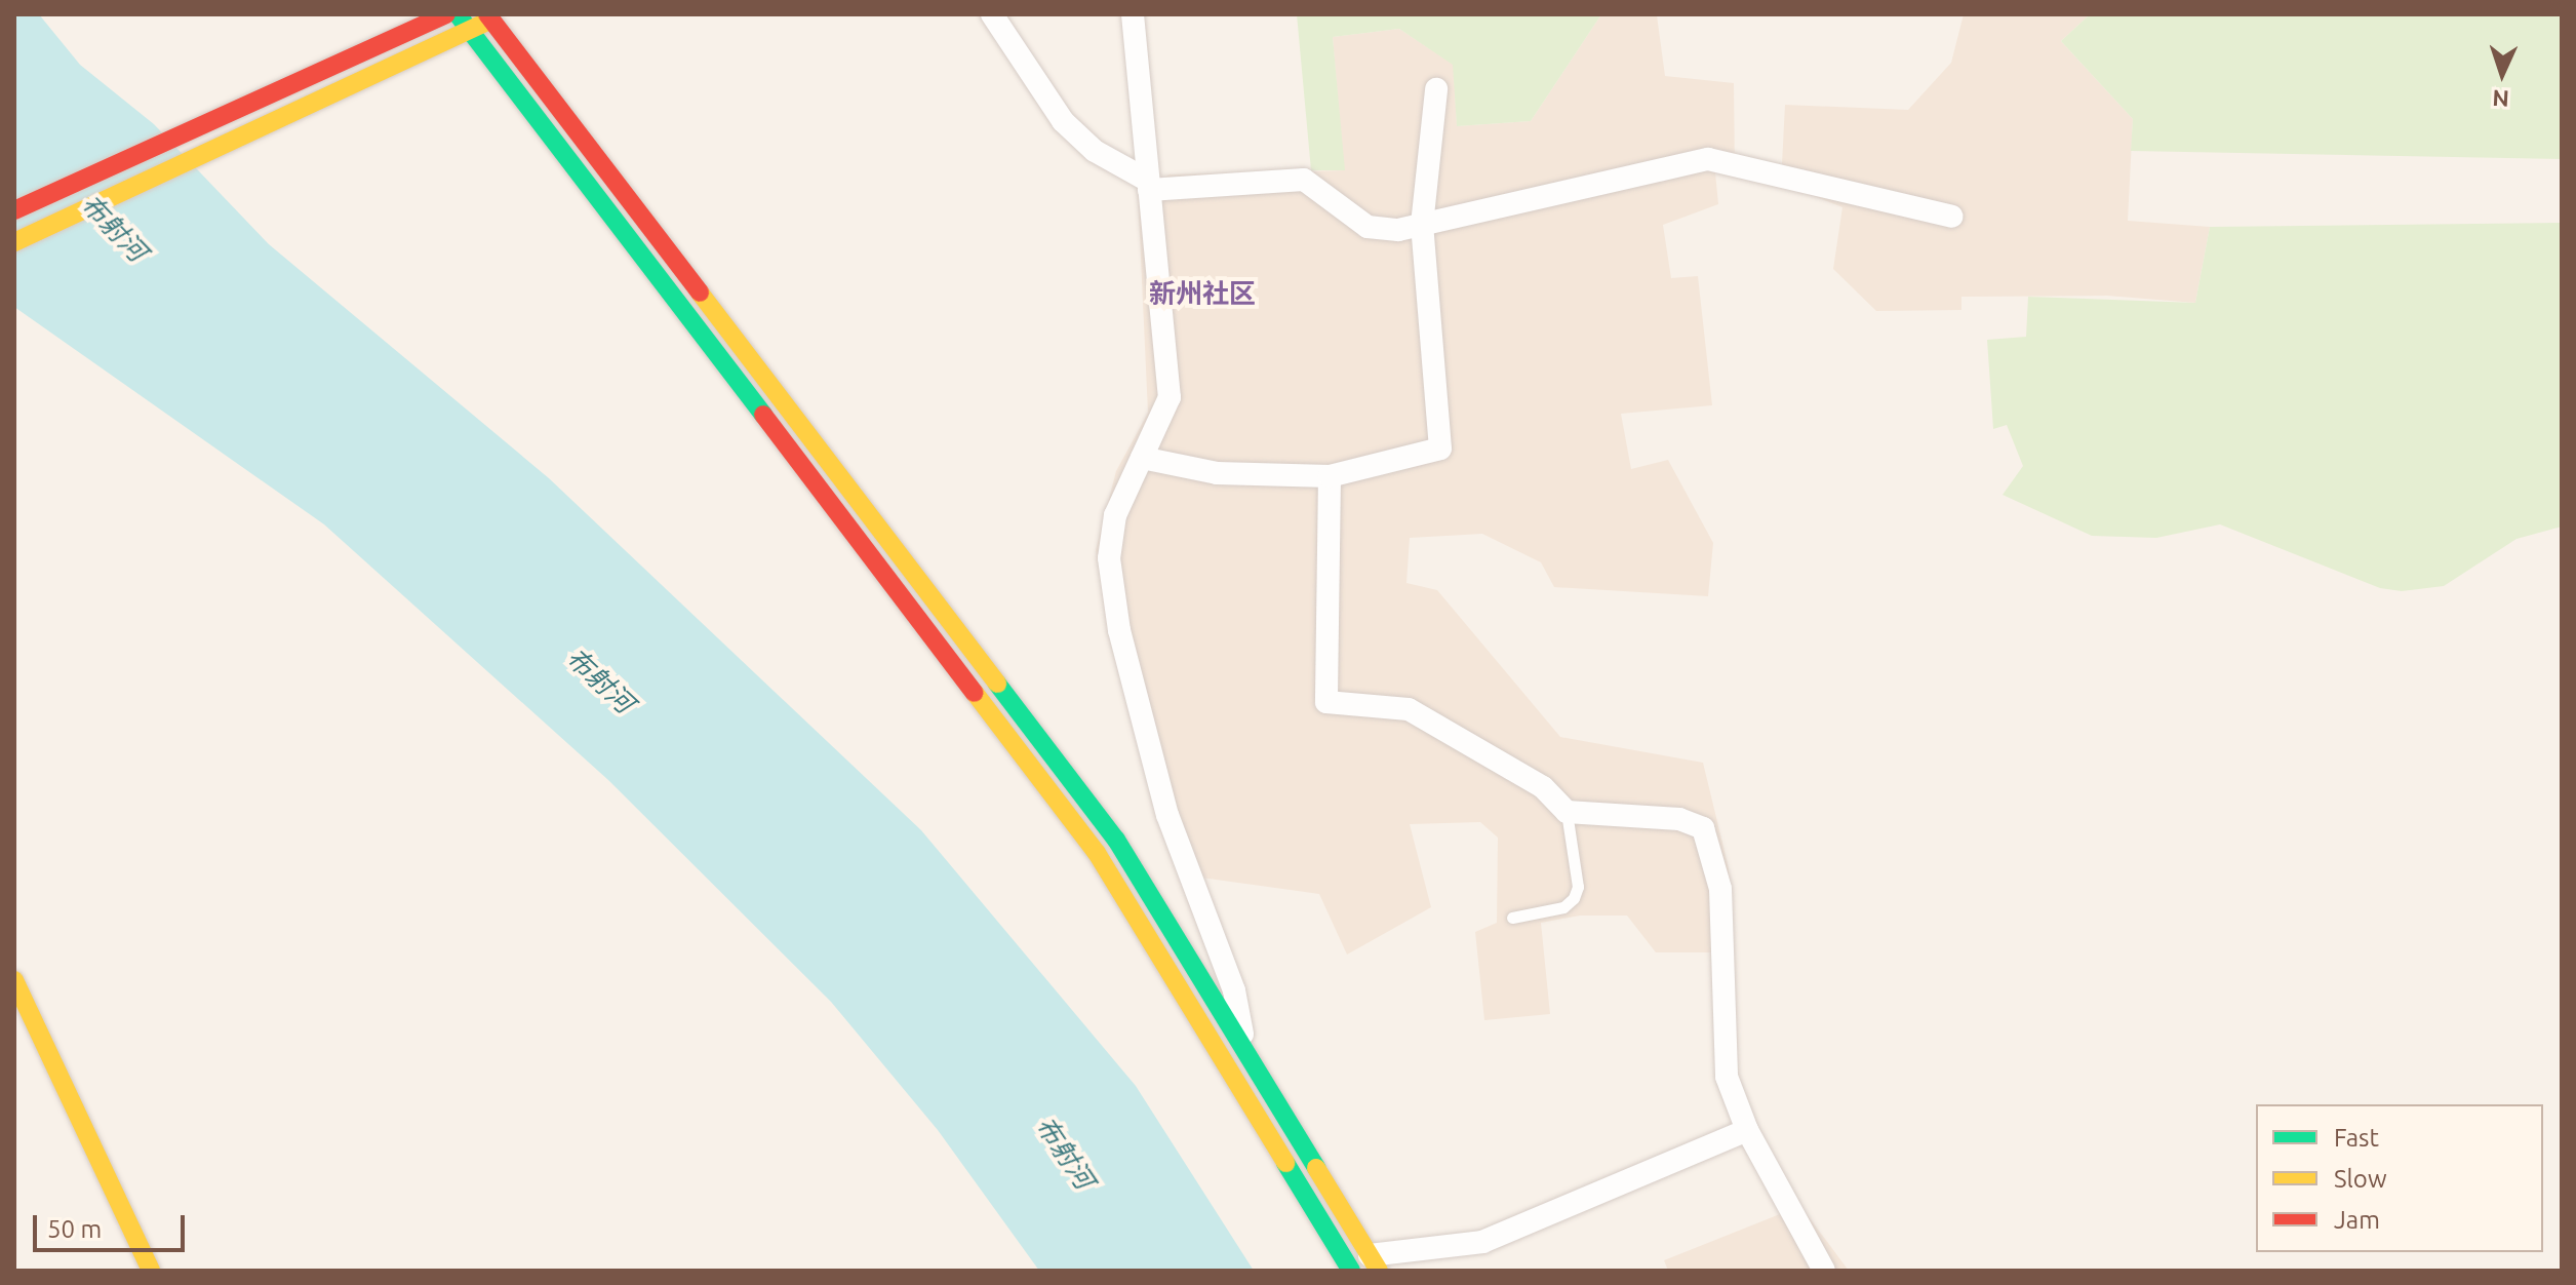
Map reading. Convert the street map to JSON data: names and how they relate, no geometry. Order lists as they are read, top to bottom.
{
  "districts": ["新州社区"],
  "water": ["布射河"],
  "legend": ["Fast", "Slow", "Jam"],
  "scale_bar": "50 m",
  "north": "bottom"
}
